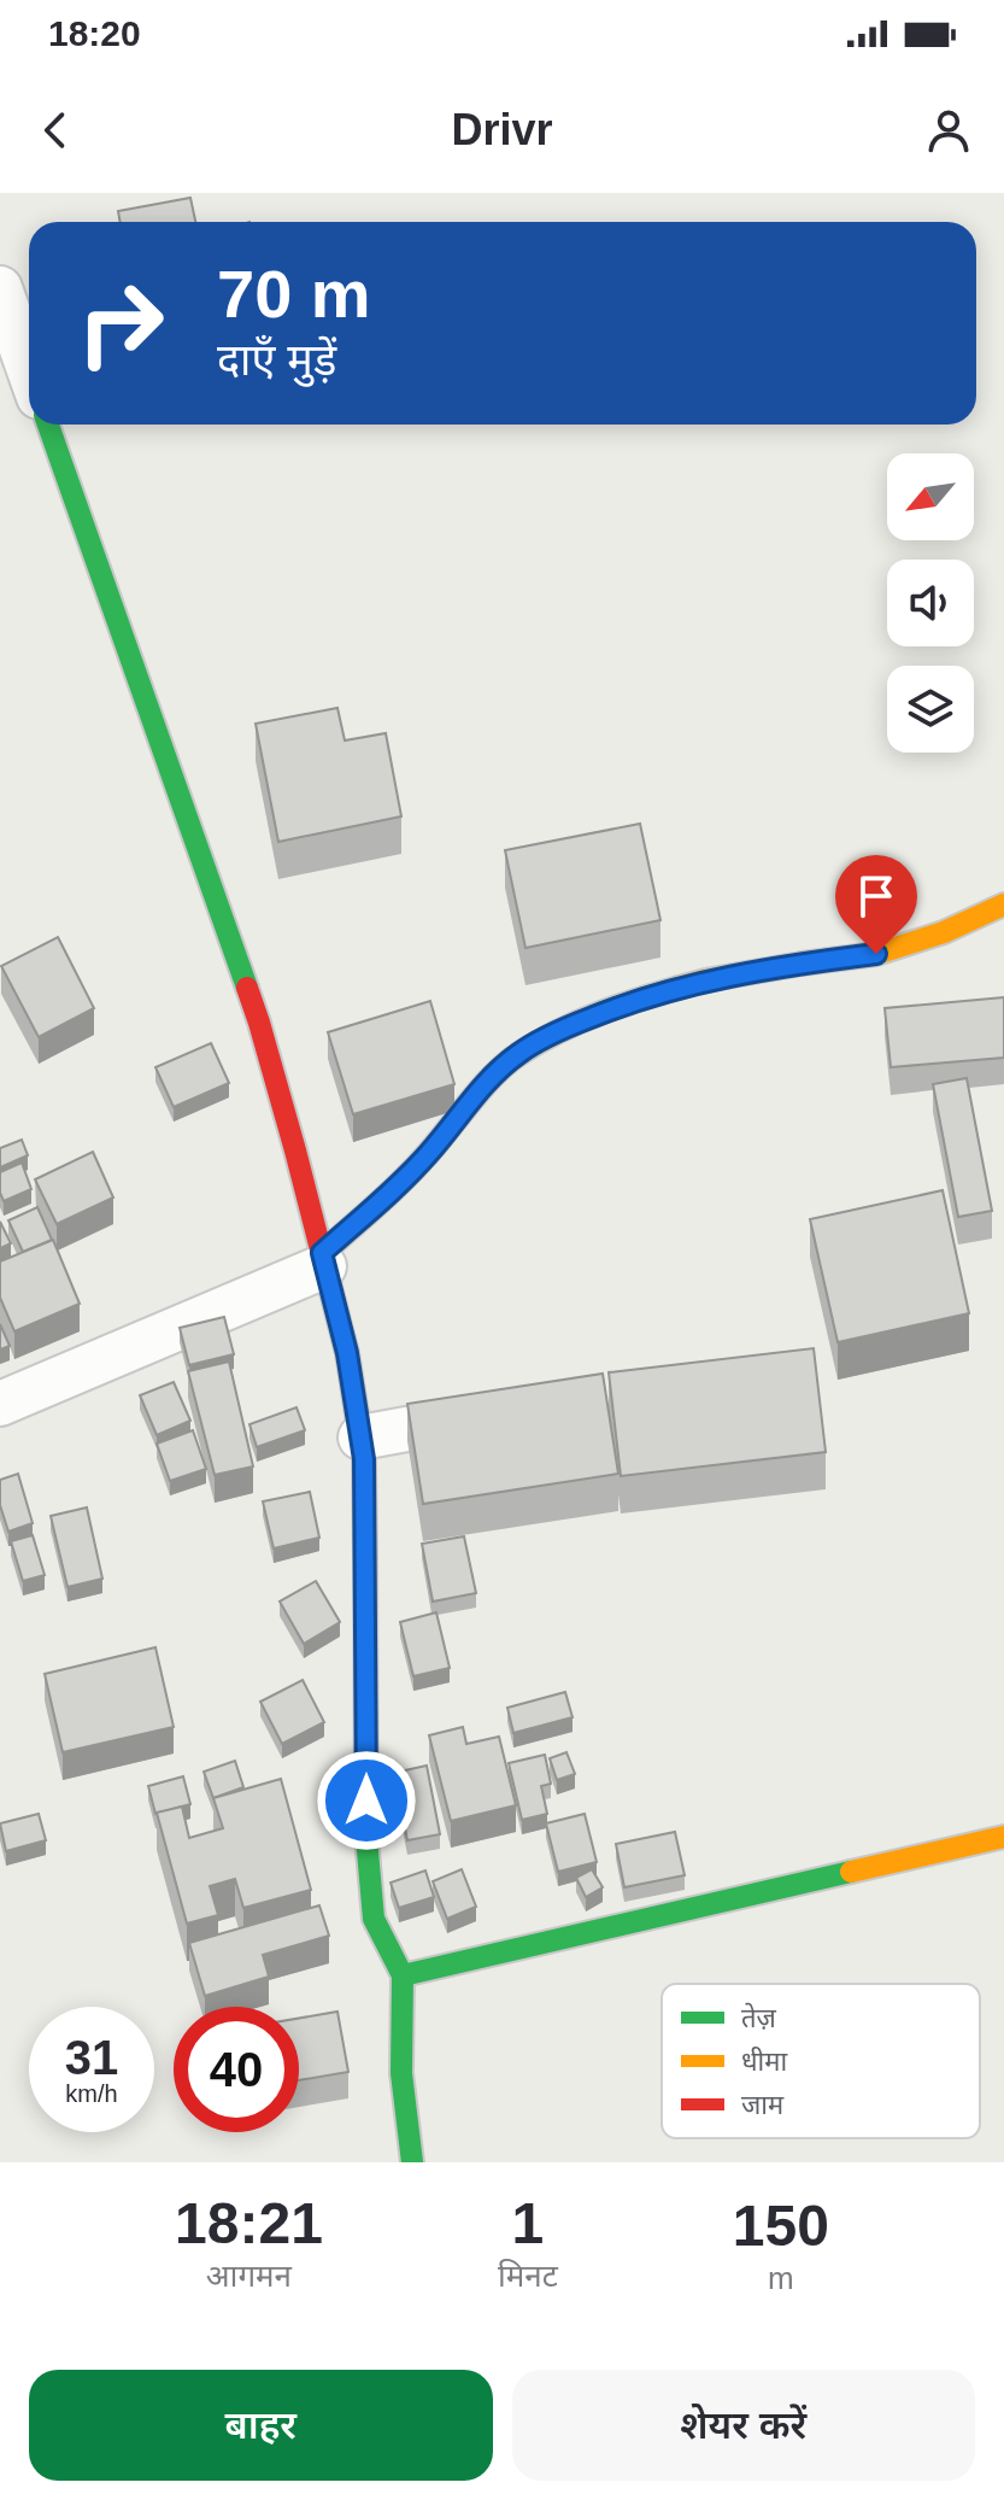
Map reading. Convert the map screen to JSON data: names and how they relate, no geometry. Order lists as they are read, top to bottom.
{
  "legend": ["तेज़", "धीमा", "जाम"],
  "north": "bottom left",
  "page": {
    "status": "18:20",
    "header": "Drivr",
    "turn": ["70 m", "दाएँ मुड़ें"],
    "speed": "31 km/h",
    "limit": "40",
    "eta": [
      "18:21",
      "आगमन",
      "1",
      "मिनट",
      "150",
      "m"
    ],
    "buttons": ["बाहर", "शेयर करें"]
  }
}
